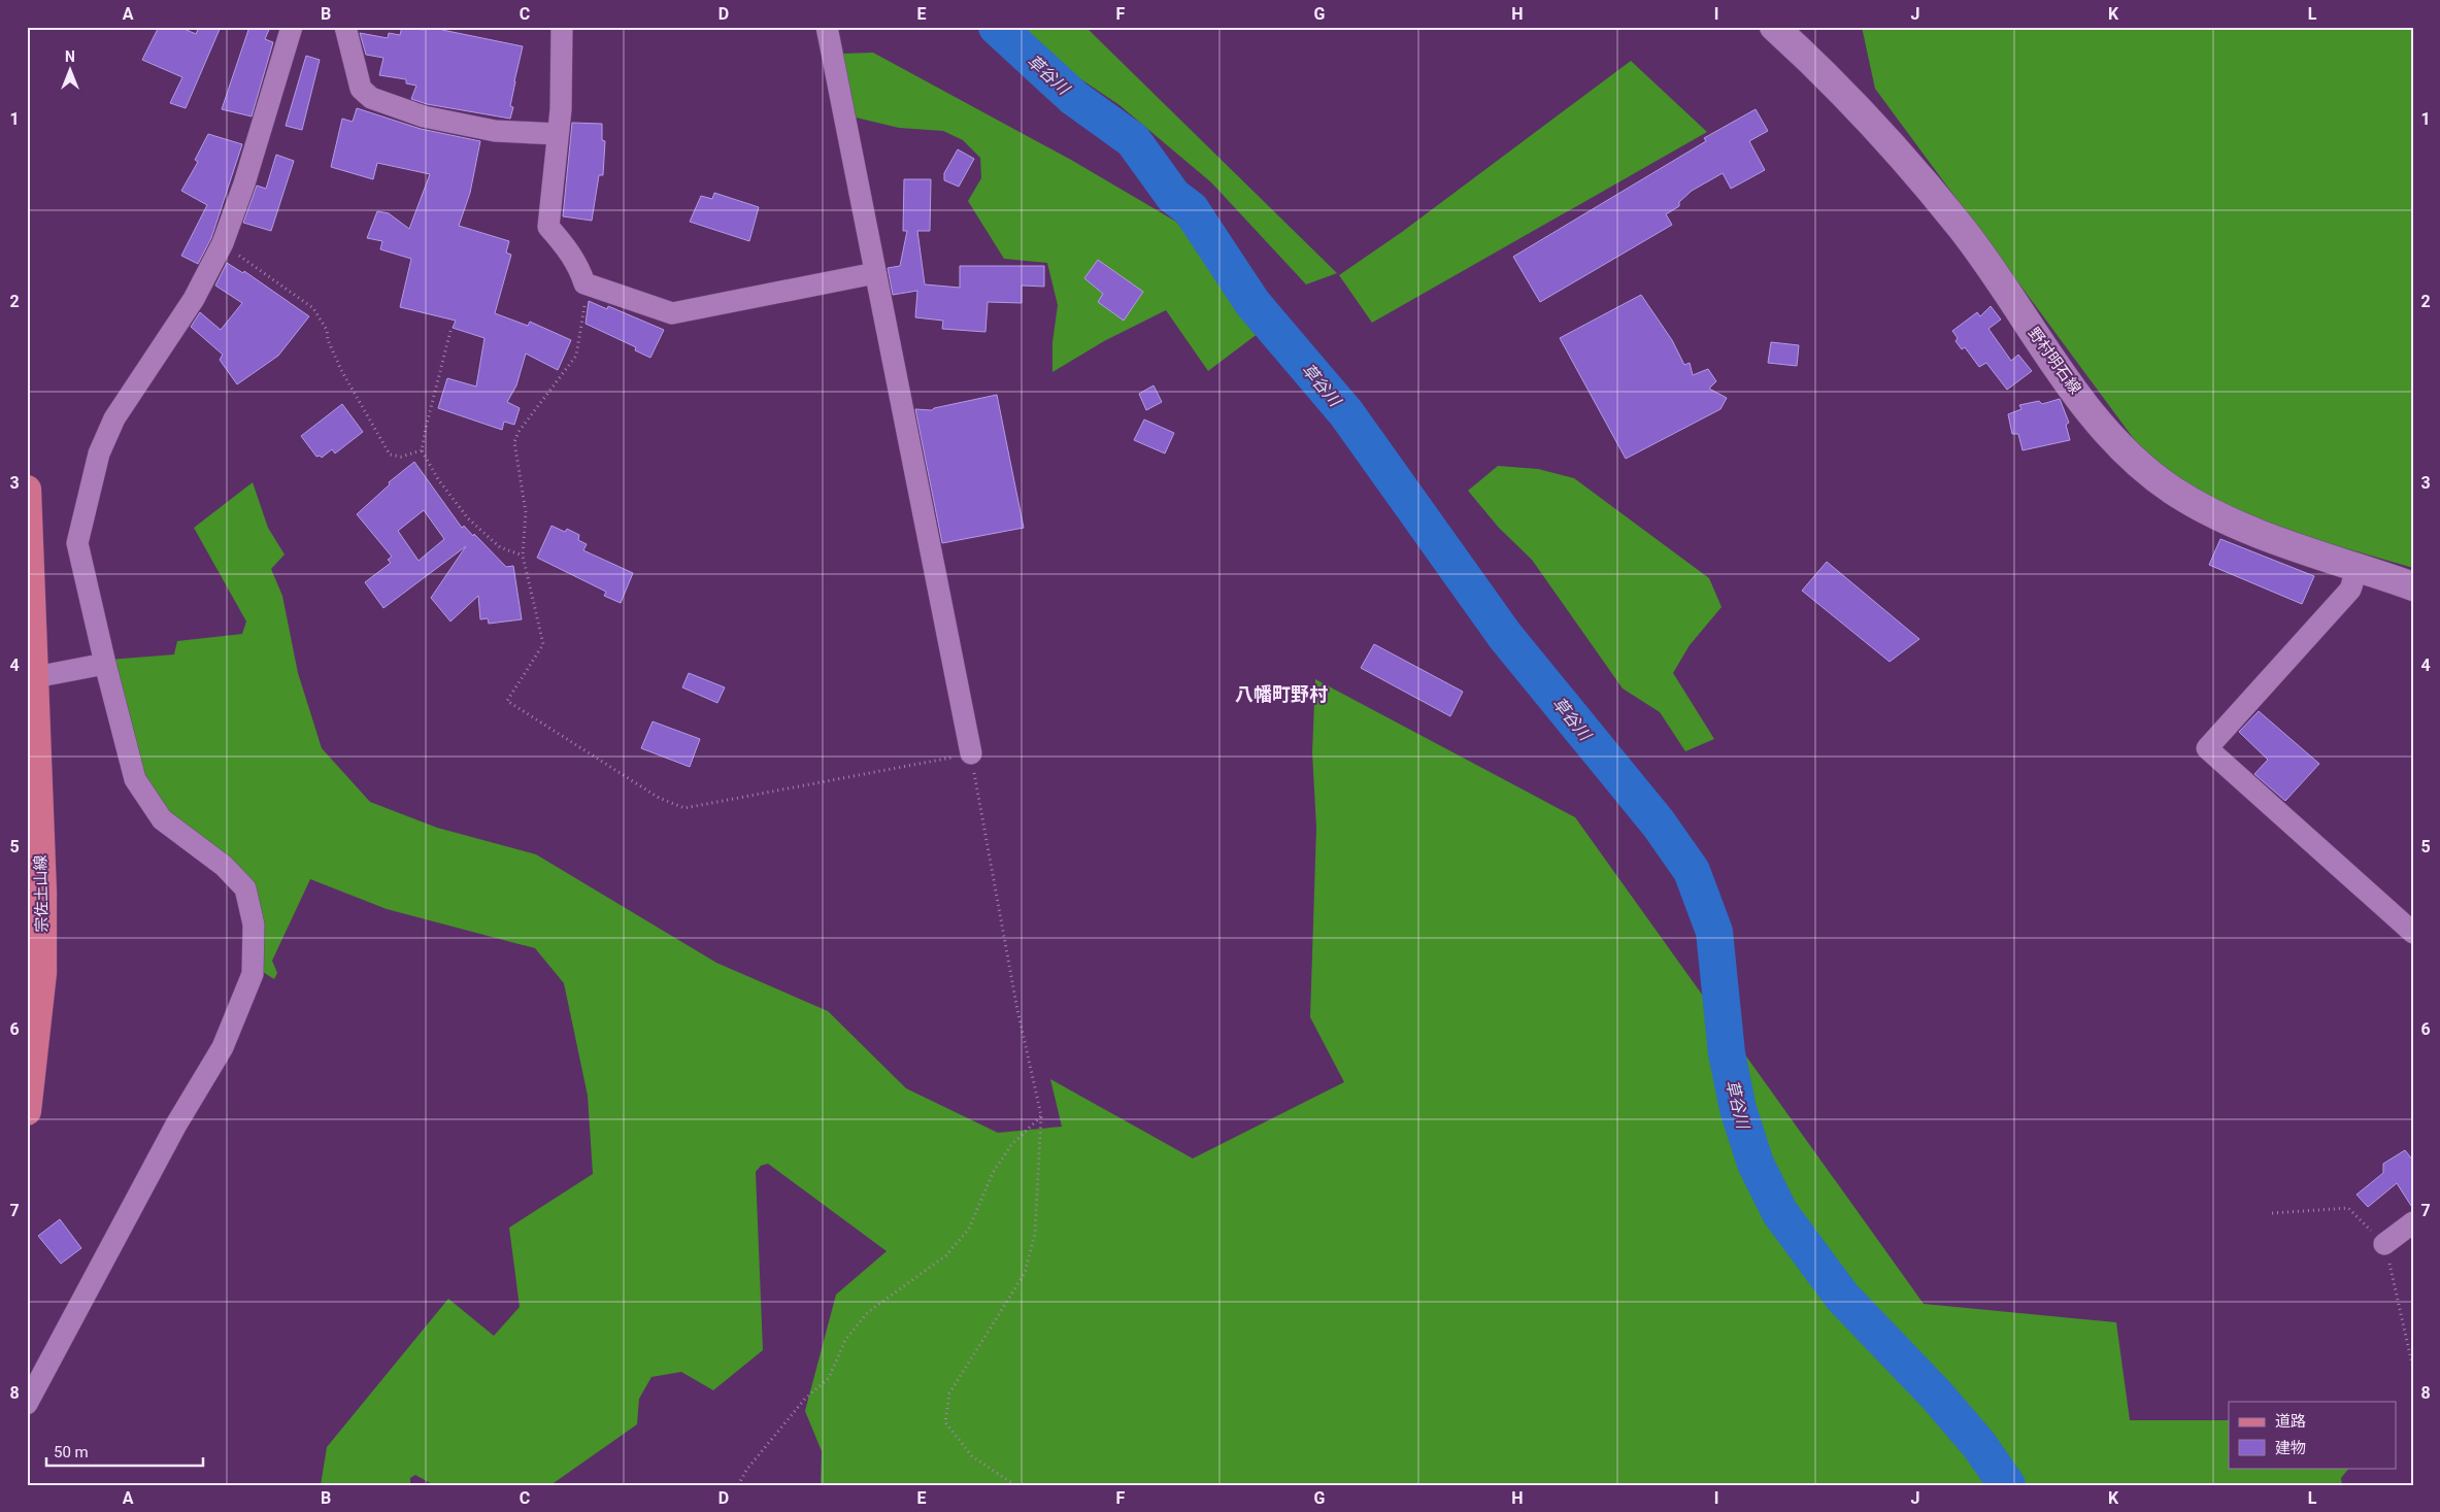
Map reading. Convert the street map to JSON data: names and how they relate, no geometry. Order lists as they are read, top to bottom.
{
  "streets": {
    "main road": ["野村明石線", "宗佐土山線"]
  },
  "districts": ["八幡町野村"],
  "water": ["草谷川"],
  "legend": ["道路", "建物"],
  "scale_bar": "50 m",
  "north": "top",
  "grid": {
    "columns": [
      "A",
      "B",
      "C",
      "D",
      "E",
      "F",
      "G",
      "H",
      "I",
      "J",
      "K",
      "L"
    ],
    "rows": [
      "1",
      "2",
      "3",
      "4",
      "5",
      "6",
      "7",
      "8"
    ]
  }
}
